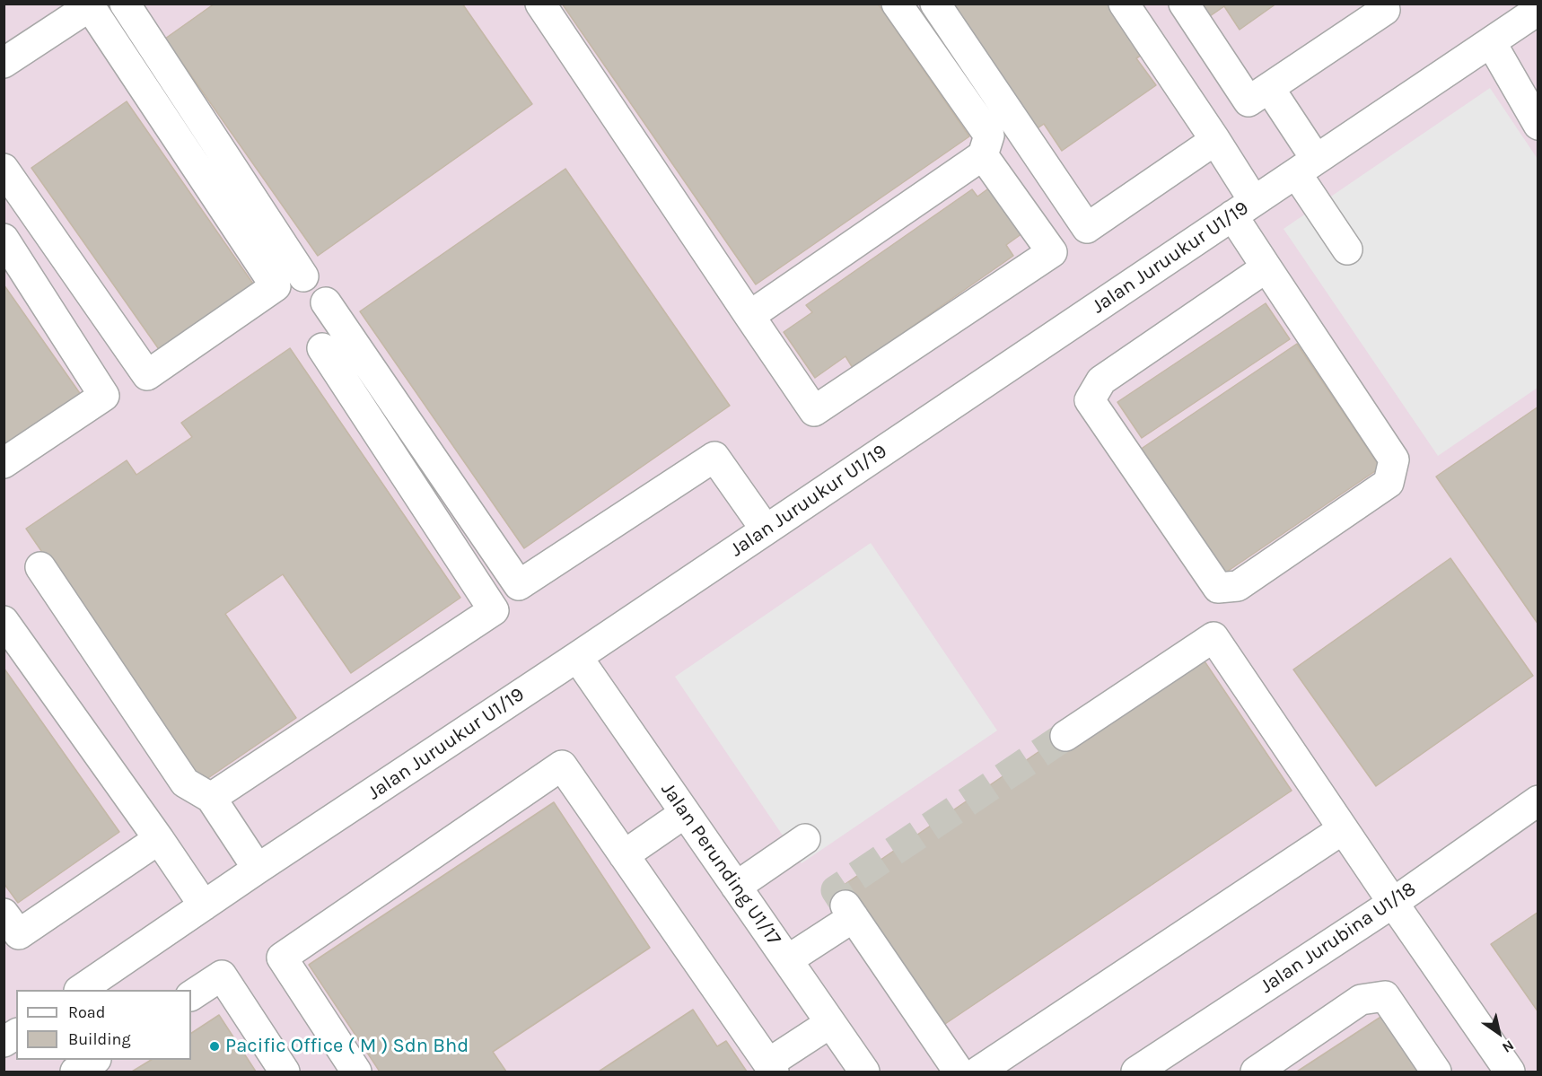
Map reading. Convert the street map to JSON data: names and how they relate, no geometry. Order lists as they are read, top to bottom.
{
  "streets": {
    "street": ["Jalan Juruukur U1/19", "Jalan Perunding U1/17", "Jalan Jurubina U1/18"]
  },
  "crossings": [
    ["Jalan Juruukur U1/19", "Jalan Perunding U1/17"]
  ],
  "places": ["Pacific Office ( M ) Sdn Bhd"],
  "legend": ["Road", "Building"],
  "north": "bottom right"
}
